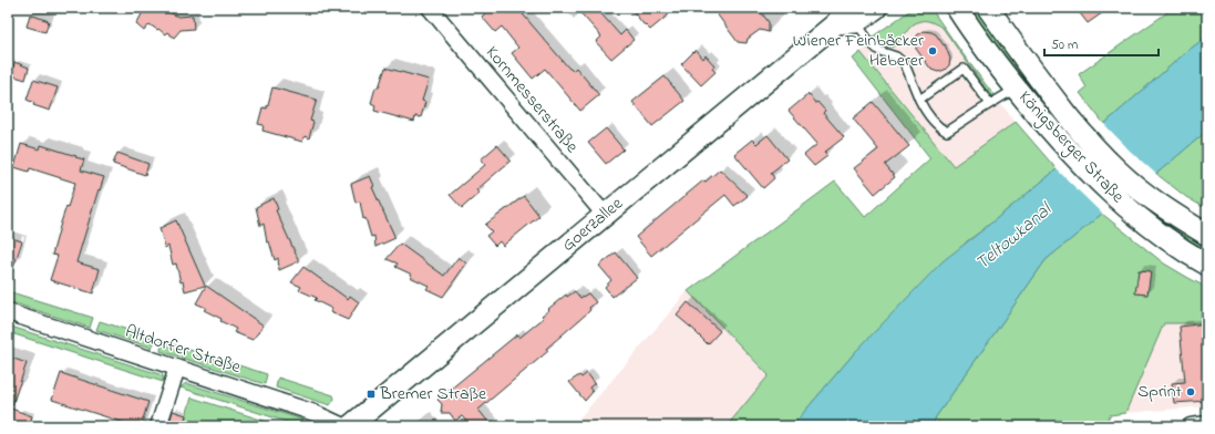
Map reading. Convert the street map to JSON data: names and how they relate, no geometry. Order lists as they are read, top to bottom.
{
  "streets": {
    "main road": ["Königsberger Straße", "Goerzallee"],
    "street": ["Kornmesserstraße", "Altdorfer Straße"]
  },
  "crossings": [
    ["Kornmesserstraße", "Goerzallee"]
  ],
  "water": ["Teltowkanal"],
  "places": {
    "other": ["Wiener Feinbäcker Heberer", "Sprint"],
    "transit": ["Bremer Straße"]
  },
  "scale_bar": "50 m"
}
